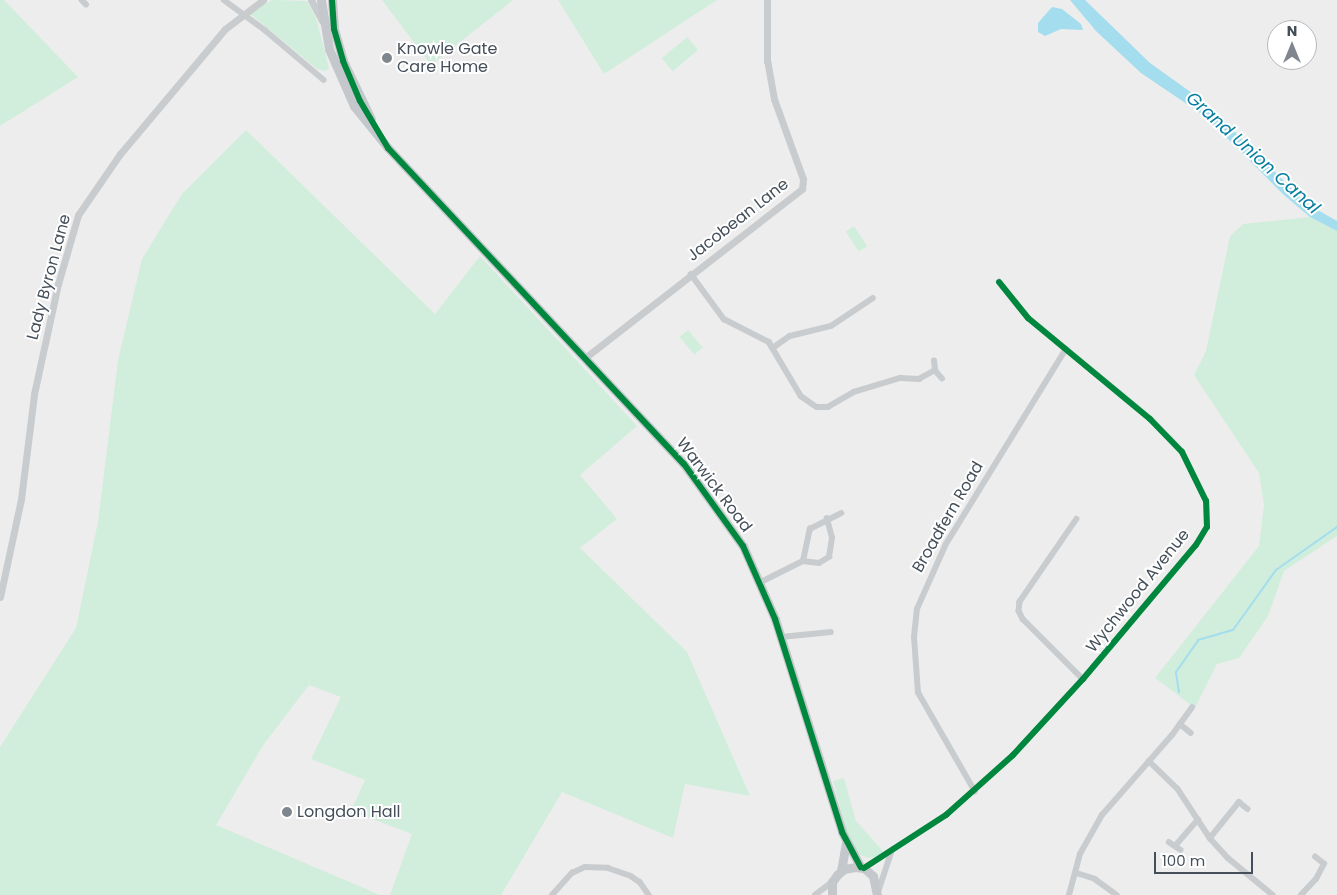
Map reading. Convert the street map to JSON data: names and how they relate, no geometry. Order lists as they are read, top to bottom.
{
  "streets": {
    "main road": ["Warwick Road"],
    "street": [
      "Jacobean Lane",
      "Lady Byron Lane",
      "Broadfern Road",
      "Wychwood Avenue"
    ]
  },
  "crossings": [
    ["Jacobean Lane", "Warwick Road"],
    ["Warwick Road", "Wychwood Avenue"],
    ["Broadfern Road", "Wychwood Avenue"]
  ],
  "water": ["Grand Union Canal"],
  "places": ["Knowle Gate Care Home", "Longdon Hall"],
  "scale_bar": "100 m",
  "north": "top"
}
